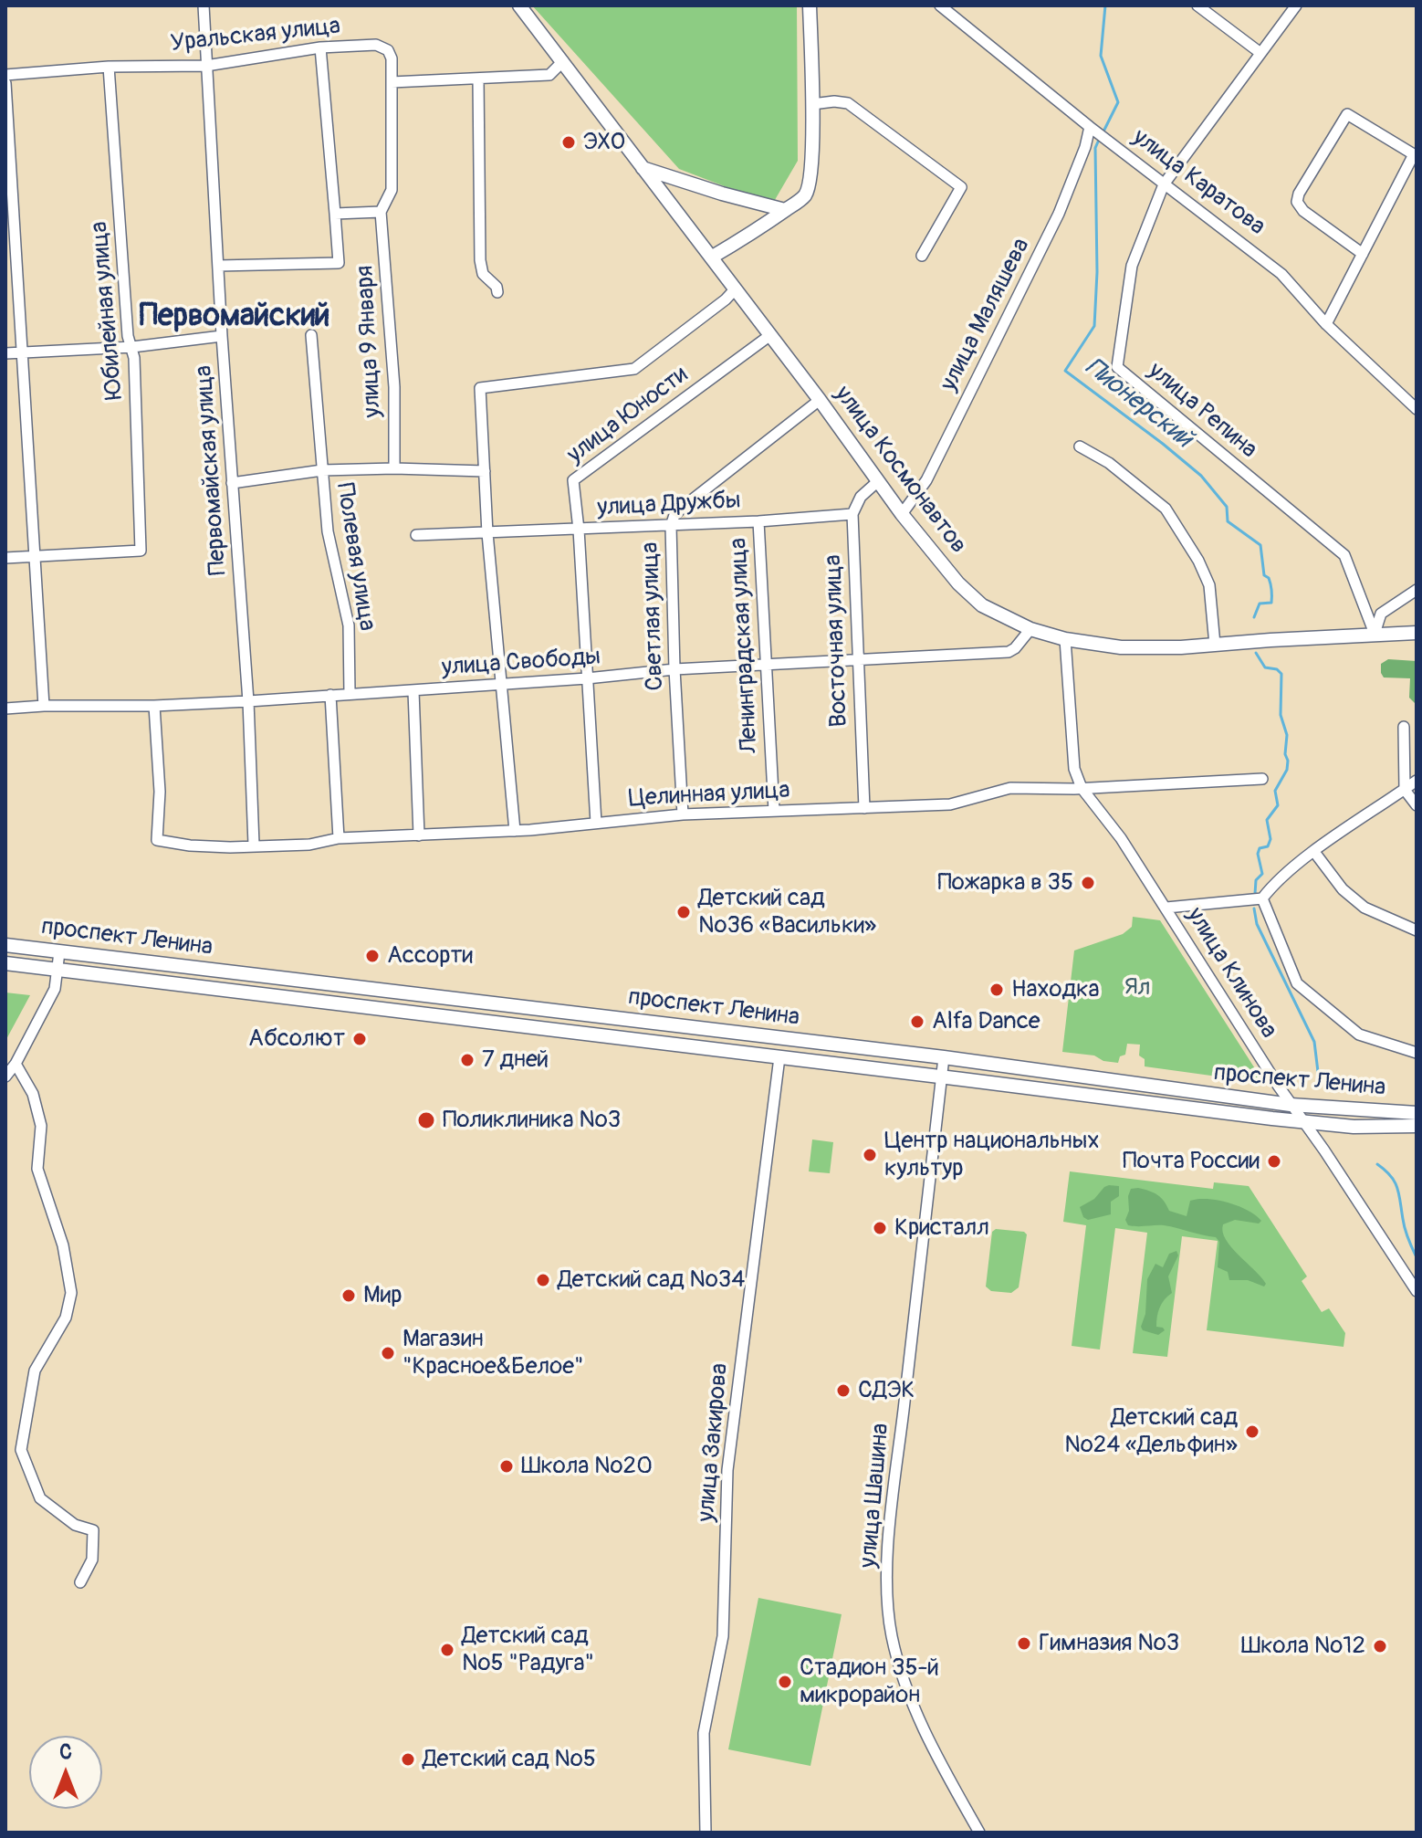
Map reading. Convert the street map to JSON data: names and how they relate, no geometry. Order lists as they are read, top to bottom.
{
  "streets": {
    "main road": ["улица Космонавтов", "проспект Ленина"],
    "street": [
      "Уральская улица",
      "улица Каратова",
      "Юбилейная улица",
      "улица Маляшева",
      "улица 9 Января",
      "улица Репина",
      "улица Юности",
      "Первомайская улица",
      "улица Дружбы",
      "Полевая улица",
      "Светлая улица",
      "Восточная улица",
      "Ленинградская улица",
      "улица Свободы",
      "Целинная улица",
      "улица Клинова",
      "улица Закирова",
      "улица Шашина"
    ]
  },
  "crossings": [
    ["Уральская улица", "Юбилейная улица"],
    ["Уральская улица", "улица 9 Января"],
    ["Уральская улица", "Первомайская улица"],
    ["улица Каратова", "улица Маляшева"],
    ["улица Каратова", "улица Репина"],
    ["улица Маляшева", "улица Космонавтов"],
    ["улица 9 Января", "Первомайская улица"],
    ["улица Репина", "улица Космонавтов"],
    ["улица Юности", "улица Космонавтов"],
    ["улица Юности", "улица Дружбы"],
    ["улица Юности", "улица Свободы"],
    ["улица Юности", "Целинная улица"],
    ["Первомайская улица", "улица Свободы"],
    ["Первомайская улица", "Целинная улица"],
    ["улица Космонавтов", "Светлая улица"],
    ["улица Космонавтов", "улица Свободы"],
    ["улица Дружбы", "Светлая улица"],
    ["улица Дружбы", "Восточная улица"],
    ["улица Дружбы", "Ленинградская улица"],
    ["Полевая улица", "улица Свободы"],
    ["Светлая улица", "улица Свободы"],
    ["Светлая улица", "Целинная улица"],
    ["Восточная улица", "улица Свободы"],
    ["Восточная улица", "Целинная улица"],
    ["Ленинградская улица", "улица Свободы"],
    ["Ленинградская улица", "Целинная улица"],
    ["улица Свободы", "Целинная улица"],
    ["Целинная улица", "улица Клинова"],
    ["проспект Ленина", "улица Клинова"],
    ["проспект Ленина", "улица Закирова"],
    ["проспект Ленина", "улица Шашина"]
  ],
  "districts": ["Первомайский"],
  "water": ["Пионерский"],
  "parks": ["Ял"],
  "places": [
    "ЭХО",
    "Пожарка в 35",
    "Детский сад №36 «Васильки»",
    "Ассорти",
    "Находка",
    "Alfa Dance",
    "Абсолют",
    "7 дней",
    "Поликлиника №3",
    "Центр национальных культур",
    "Почта России",
    "Кристалл",
    "Детский сад №34",
    "Мир",
    "Магазин \"Красное&Белое\"",
    "СДЭК",
    "Детский сад №24 «Дельфин»",
    "Школа №20",
    "Гимназия №3",
    "Школа №12",
    "Детский сад №5 \"Радуга\"",
    "Стадион 35-й микрорайон",
    "Детский сад №5"
  ],
  "north": "top"
}
